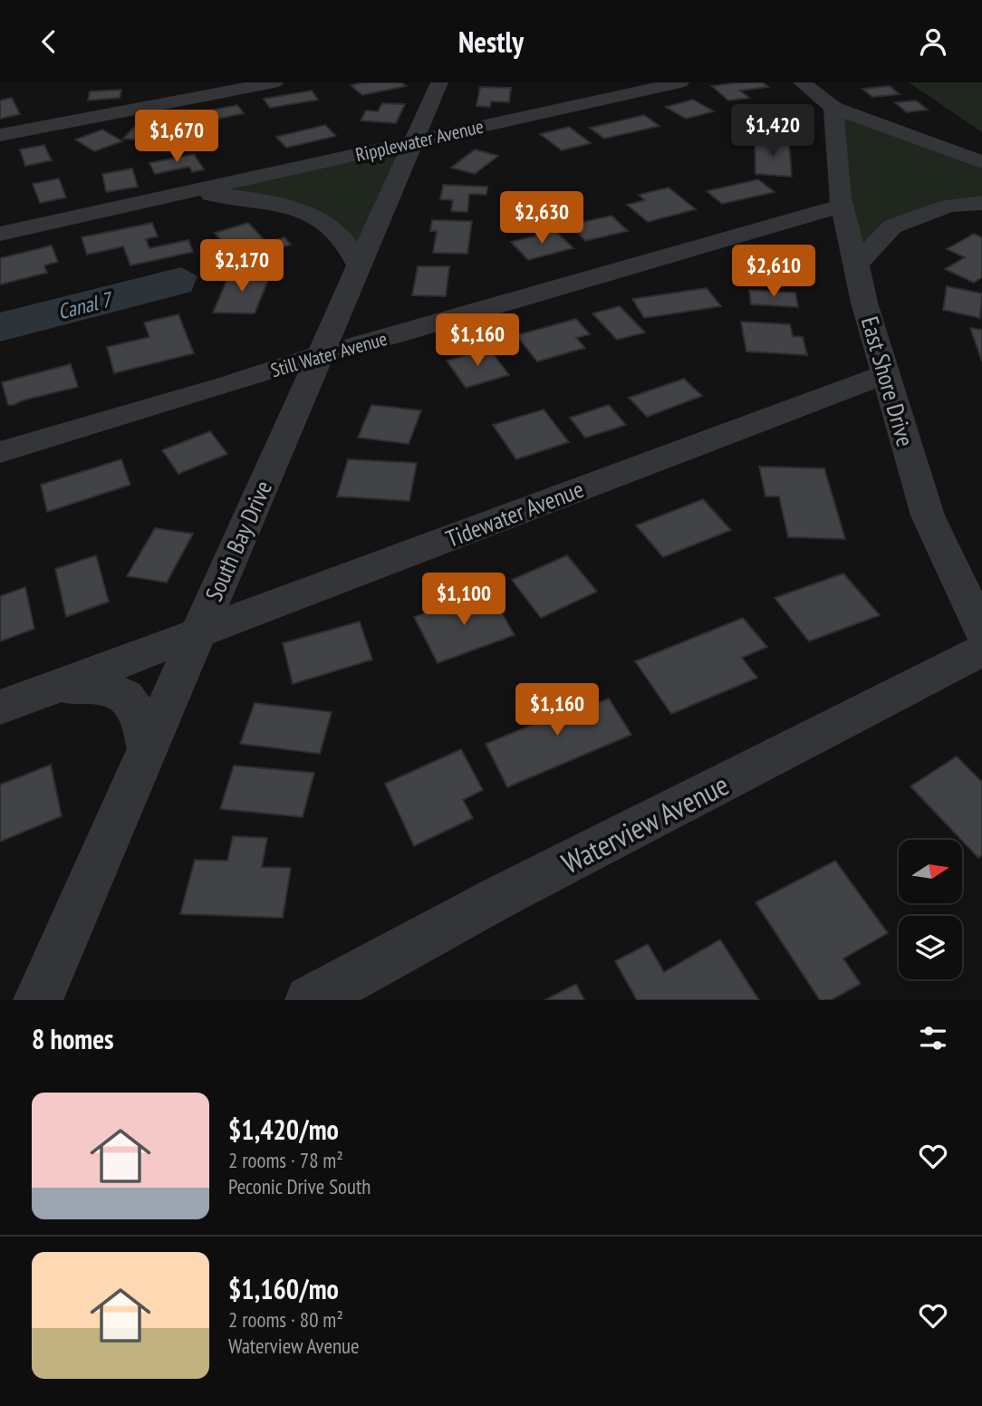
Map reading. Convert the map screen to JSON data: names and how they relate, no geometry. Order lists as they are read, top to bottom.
{
  "streets": {
    "street": [
      "Ripplewater Avenue",
      "Still Water Avenue",
      "East Shore Drive",
      "Tidewater Avenue",
      "South Bay Drive",
      "Waterview Avenue"
    ]
  },
  "crossings": [
    ["Ripplewater Avenue", "South Bay Drive"],
    ["Still Water Avenue", "East Shore Drive"],
    ["Still Water Avenue", "South Bay Drive"],
    ["East Shore Drive", "Tidewater Avenue"],
    ["Tidewater Avenue", "South Bay Drive"]
  ],
  "water": ["Canal 7"],
  "north": "right",
  "page": {
    "header": "Nestly",
    "price": [
      "$1,420",
      "$1,670",
      "$2,630",
      "$2,170",
      "$2,610",
      "$1,160",
      "$1,100",
      "$1,160"
    ],
    "heading": "8 homes",
    "list": [
      {
        "name": "$1,420/mo",
        "note": "2 rooms · 78 m² · Peconic Drive South"
      },
      {
        "name": "$1,160/mo",
        "note": "2 rooms · 80 m² · Waterview Avenue"
      }
    ]
  }
}
